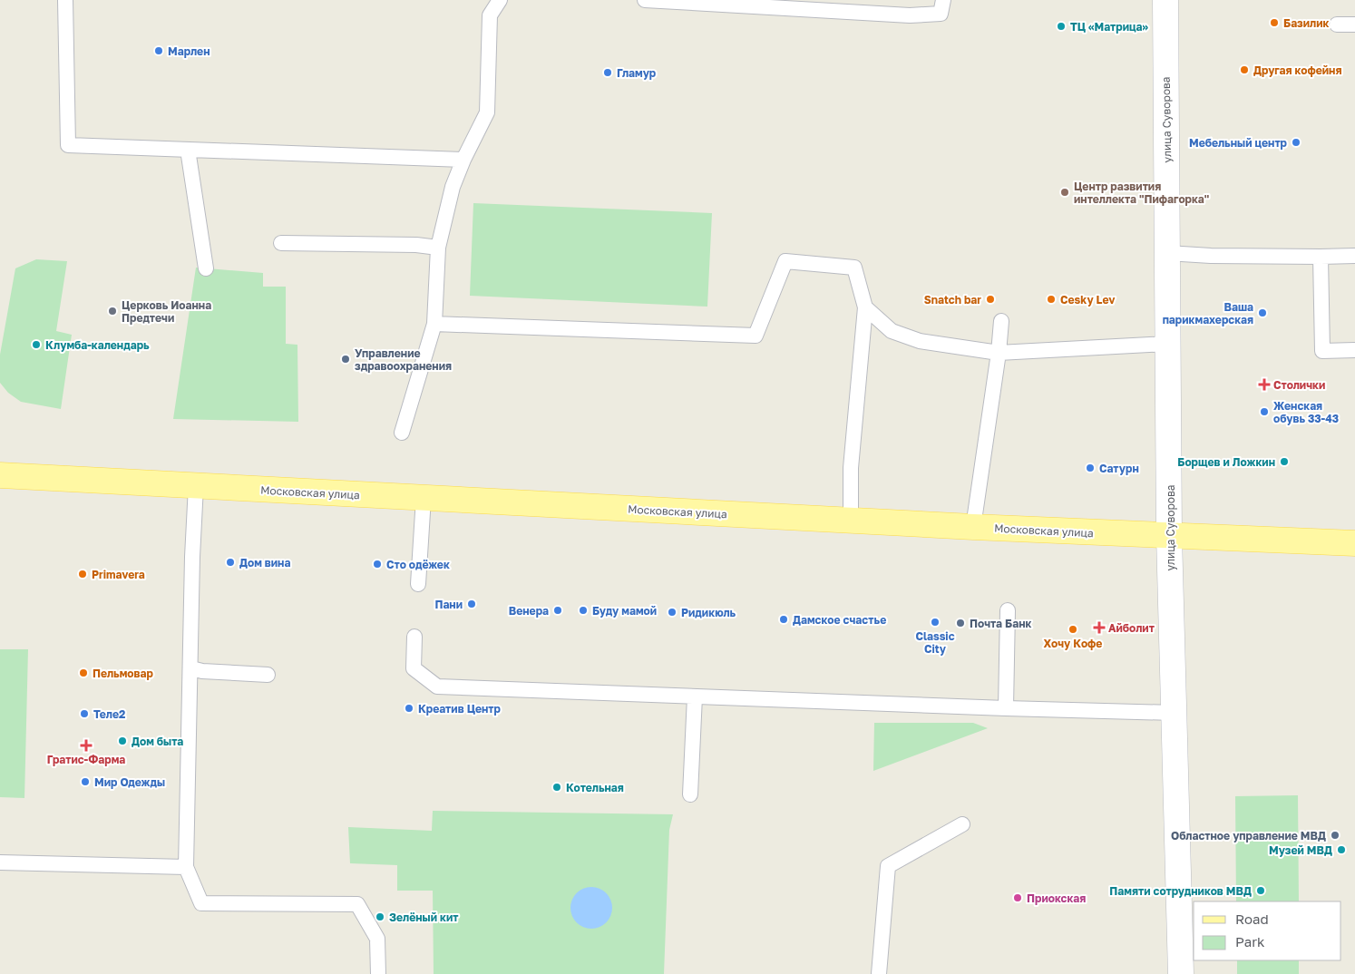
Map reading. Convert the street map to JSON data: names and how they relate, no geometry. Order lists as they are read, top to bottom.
{
  "streets": {
    "main road": ["Московская улица"],
    "street": ["улица Суворова"]
  },
  "crossings": [
    ["улица Суворова", "Московская улица"]
  ],
  "places": {
    "other": [
      "Базилик",
      "ТЦ «Матрица»",
      "Марлен",
      "Другая кофейня",
      "Гламур",
      "Мебельный центр",
      "Центр развития интеллекта \"Пифагорка\"",
      "Snatch bar",
      "Cesky Lev",
      "Церковь Иоанна Предтечи",
      "Ваша парикмахерская",
      "Клумба-календарь",
      "Управление здравоохранения",
      "Женская обувь 33-43",
      "Борщев и Ложкин",
      "Сатурн",
      "Дом вина",
      "Сто одёжек",
      "Primavera",
      "Пани",
      "Венера",
      "Буду мамой",
      "Ридикюль",
      "Дамское счастье",
      "Classic City",
      "Почта Банк",
      "Хочу Кофе",
      "Пельмовар",
      "Креатив Центр",
      "Теле2",
      "Дом быта",
      "Мир Одежды",
      "Котельная",
      "Областное управление МВД",
      "Музей МВД",
      "Памяти сотрудников МВД",
      "Приокская",
      "Зелёный кит"
    ],
    "health": ["Столички", "Айболит", "Гратис-Фарма"]
  },
  "legend": ["Road", "Park"]
}
